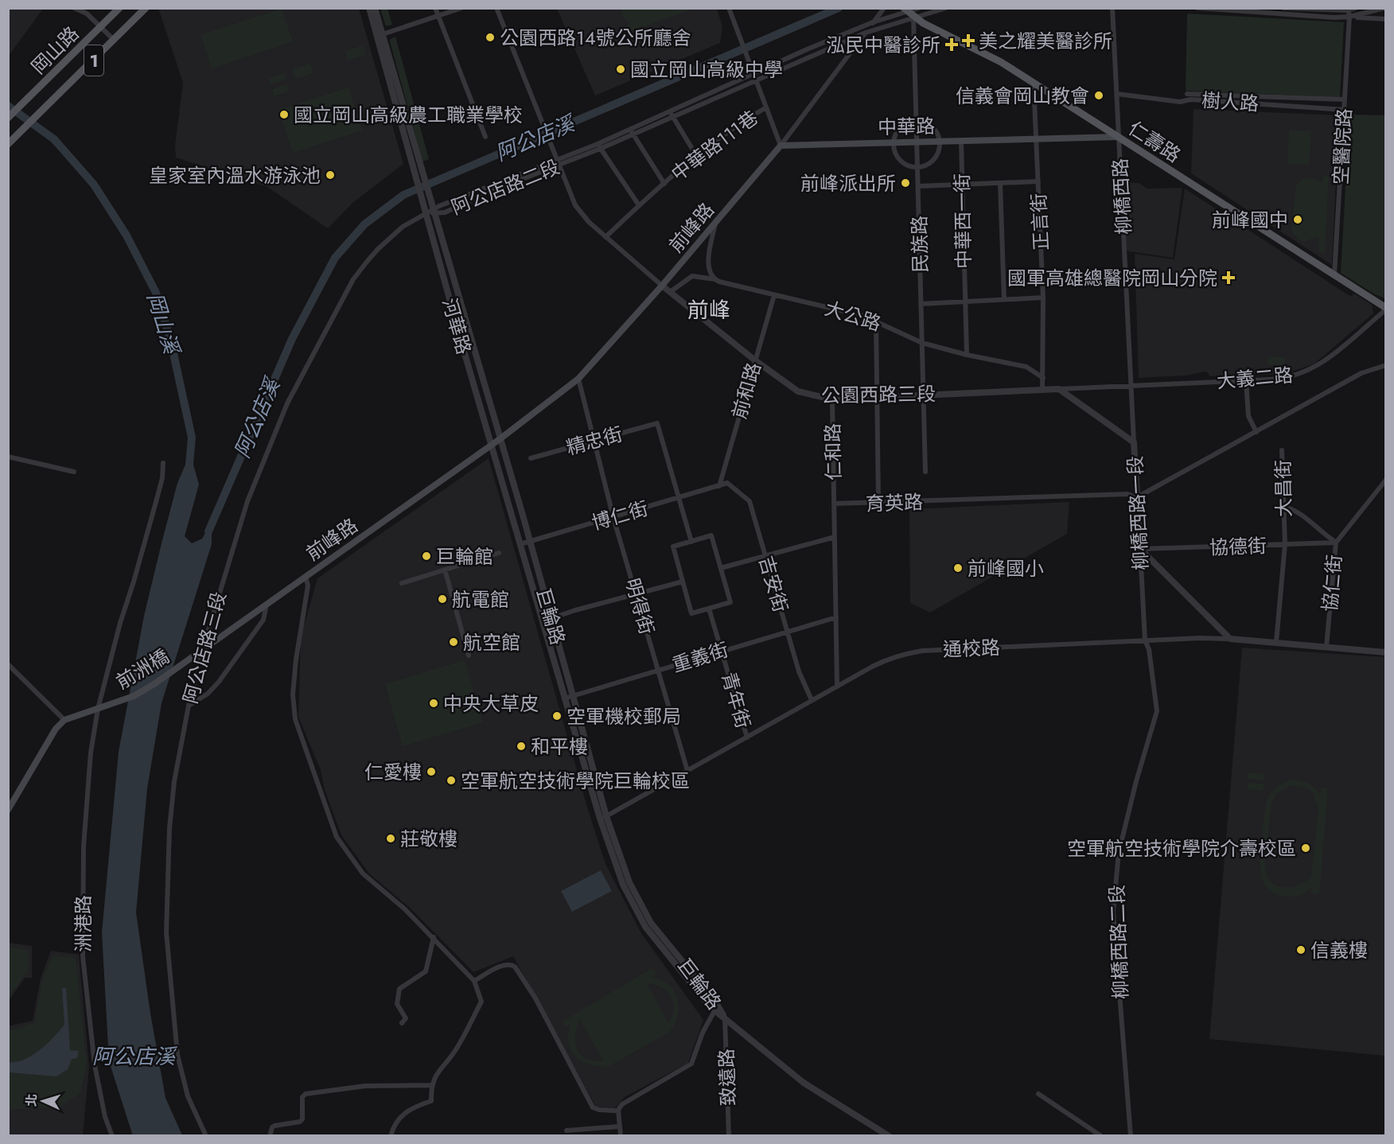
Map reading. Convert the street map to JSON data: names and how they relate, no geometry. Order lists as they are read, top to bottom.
{
  "streets": {
    "main road": [
      "岡山路",
      "1",
      "中華路",
      "仁壽路",
      "前峰路",
      "前洲橋"
    ],
    "street": [
      "樹人路",
      "中華路111巷",
      "空醫院路",
      "阿公店路二段",
      "柳橋西路",
      "中華西一街",
      "正言街",
      "民族路",
      "大公路",
      "河華路",
      "大義二路",
      "前和路",
      "公園西路三段",
      "精忠街",
      "仁和路",
      "大昌街",
      "育英路",
      "柳橋西路一段",
      "博仁街",
      "協德街",
      "協仁街",
      "吉安街",
      "明得街",
      "巨輪路",
      "阿公店路三段",
      "通校路",
      "重義街",
      "青年街",
      "洲港路",
      "柳橋西路二段",
      "致遠路"
    ]
  },
  "crossings": [
    ["樹人路", "空醫院路"],
    ["樹人路", "柳橋西路"],
    ["中華路", "仁壽路"],
    ["中華路", "柳橋西路"],
    ["中華路", "中華西一街"],
    ["中華路", "正言街"],
    ["中華路", "前峰路"],
    ["中華路", "民族路"],
    ["仁壽路", "空醫院路"],
    ["仁壽路", "阿公店路二段"],
    ["仁壽路", "柳橋西路"],
    ["仁壽路", "正言街"],
    ["仁壽路", "民族路"],
    ["仁壽路", "大義二路"],
    ["阿公店路二段", "前峰路"],
    ["阿公店路二段", "民族路"],
    ["阿公店路二段", "河華路"],
    ["阿公店路二段", "阿公店路三段"],
    ["柳橋西路", "大義二路"],
    ["柳橋西路", "公園西路三段"],
    ["柳橋西路", "柳橋西路一段"],
    ["中華西一街", "大公路"],
    ["正言街", "大公路"],
    ["正言街", "公園西路三段"],
    ["前峰路", "河華路"],
    ["前峰路", "公園西路三段"],
    ["前峰路", "明得街"],
    ["前峰路", "巨輪路"],
    ["前峰路", "阿公店路三段"],
    ["前峰路", "前洲橋"],
    ["民族路", "大公路"],
    ["民族路", "公園西路三段"],
    ["大公路", "前和路"],
    ["大公路", "公園西路三段"],
    ["河華路", "巨輪路"],
    ["河華路", "阿公店路三段"],
    ["大義二路", "公園西路三段"],
    ["大義二路", "柳橋西路一段"],
    ["前和路", "公園西路三段"],
    ["前和路", "博仁街"],
    ["前和路", "吉安街"],
    ["公園西路三段", "仁和路"],
    ["公園西路三段", "柳橋西路一段"],
    ["精忠街", "博仁街"],
    ["精忠街", "明得街"],
    ["仁和路", "育英路"],
    ["大昌街", "協德街"],
    ["大昌街", "通校路"],
    ["育英路", "柳橋西路一段"],
    ["柳橋西路一段", "協德街"],
    ["柳橋西路一段", "通校路"],
    ["柳橋西路一段", "柳橋西路二段"],
    ["博仁街", "吉安街"],
    ["博仁街", "明得街"],
    ["博仁街", "巨輪路"],
    ["協德街", "協仁街"],
    ["協仁街", "通校路"],
    ["吉安街", "通校路"],
    ["吉安街", "重義街"],
    ["明得街", "通校路"],
    ["明得街", "重義街"],
    ["巨輪路", "通校路"],
    ["巨輪路", "重義街"],
    ["巨輪路", "致遠路"],
    ["通校路", "青年街"],
    ["通校路", "柳橋西路二段"],
    ["重義街", "青年街"],
    ["前洲橋", "洲港路"]
  ],
  "districts": ["前峰"],
  "water": ["阿公店溪", "岡山溪"],
  "places": {
    "other": [
      "公園西路14號公所廳舍",
      "國立岡山高級中學",
      "信義會岡山教會",
      "國立岡山高級農工職業學校",
      "皇家室內溫水游泳池",
      "前峰派出所",
      "前峰國中",
      "巨輪館",
      "前峰國小",
      "航電館",
      "航空館",
      "中央大草皮",
      "空軍機校郵局",
      "和平樓",
      "仁愛樓",
      "空軍航空技術學院巨輪校區",
      "莊敬樓",
      "空軍航空技術學院介壽校區",
      "信義樓"
    ],
    "health": ["美之耀美醫診所", "泓民中醫診所", "國軍高雄總醫院岡山分院"]
  },
  "north": "left"
}
